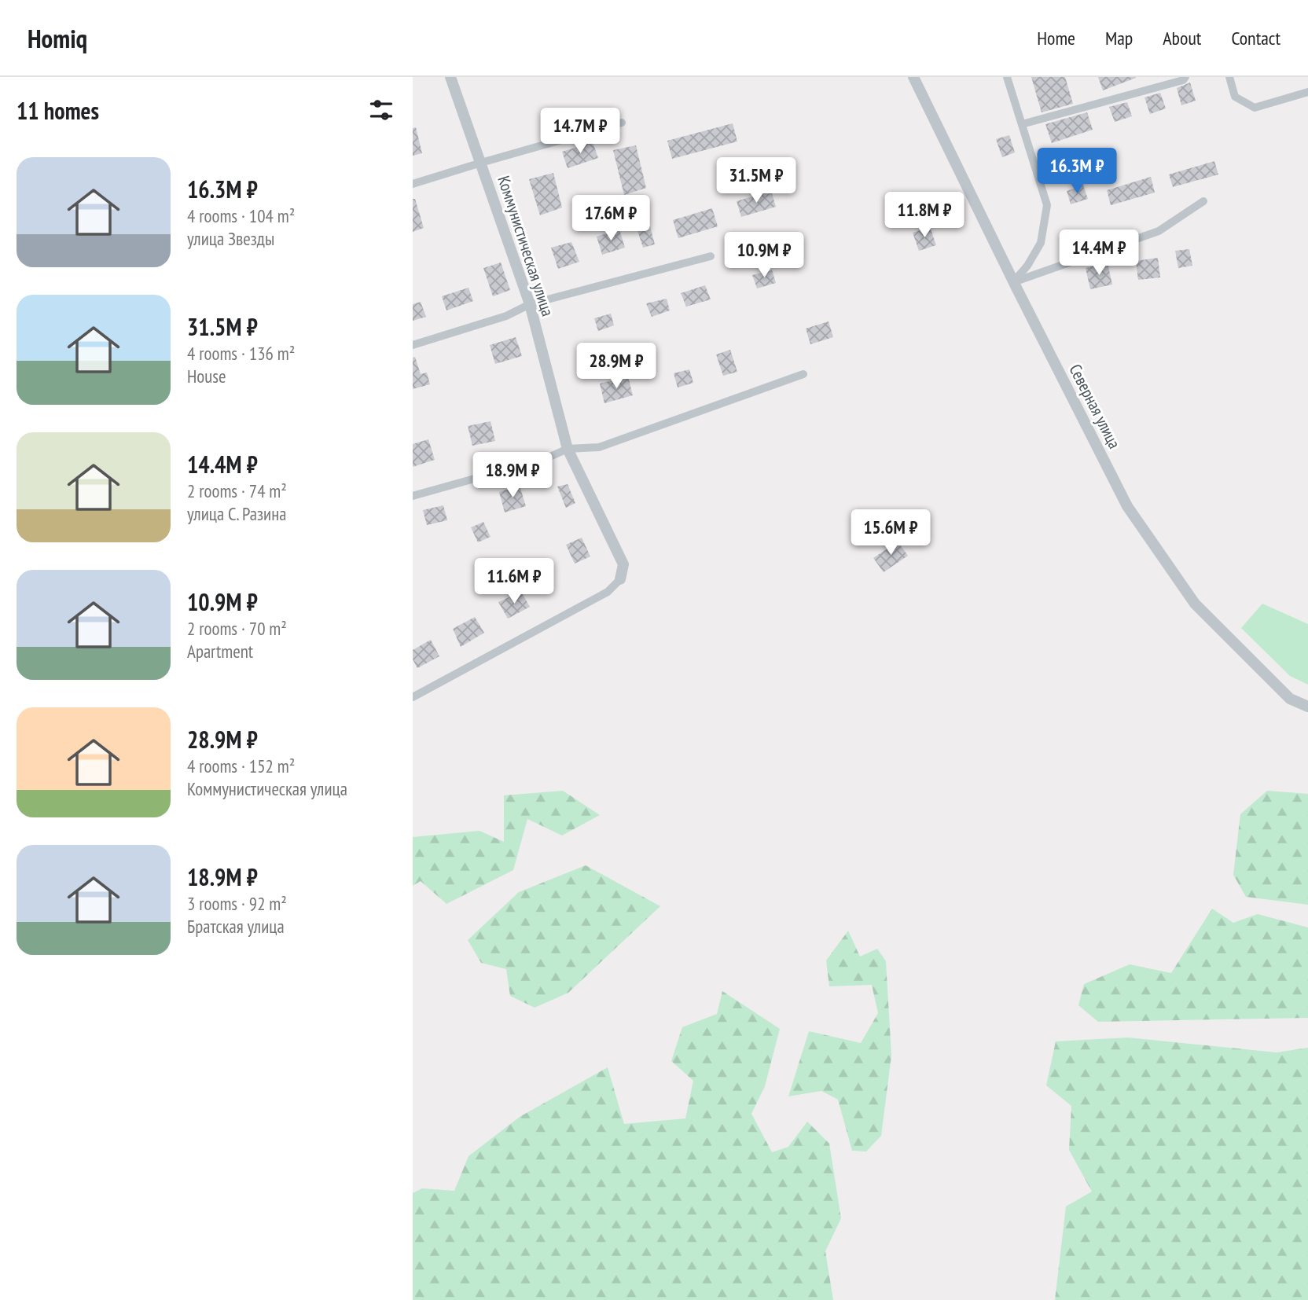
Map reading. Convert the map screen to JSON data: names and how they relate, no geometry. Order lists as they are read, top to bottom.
{
  "streets": {
    "street": ["Коммунистическая улица", "Северная улица"]
  },
  "page": {
    "header": "Homiq",
    "nav": [
      "Home",
      "Map",
      "About",
      "Contact"
    ],
    "heading": "11 homes",
    "price": [
      "14.7M ₽",
      "16.3M ₽",
      "31.5M ₽",
      "11.8M ₽",
      "17.6M ₽",
      "14.4M ₽",
      "10.9M ₽",
      "28.9M ₽",
      "18.9M ₽",
      "15.6M ₽",
      "11.6M ₽"
    ],
    "list": [
      {
        "name": "16.3M ₽",
        "note": "4 rooms · 104 m² · улица Звезды"
      },
      {
        "name": "31.5M ₽",
        "note": "4 rooms · 136 m² · House"
      },
      {
        "name": "14.4M ₽",
        "note": "2 rooms · 74 m² · улица С. Разина"
      },
      {
        "name": "10.9M ₽",
        "note": "2 rooms · 70 m² · Apartment"
      },
      {
        "name": "28.9M ₽",
        "note": "4 rooms · 152 m² · Коммунистическая улица"
      },
      {
        "name": "18.9M ₽",
        "note": "3 rooms · 92 m² · Братская улица"
      }
    ]
  }
}
